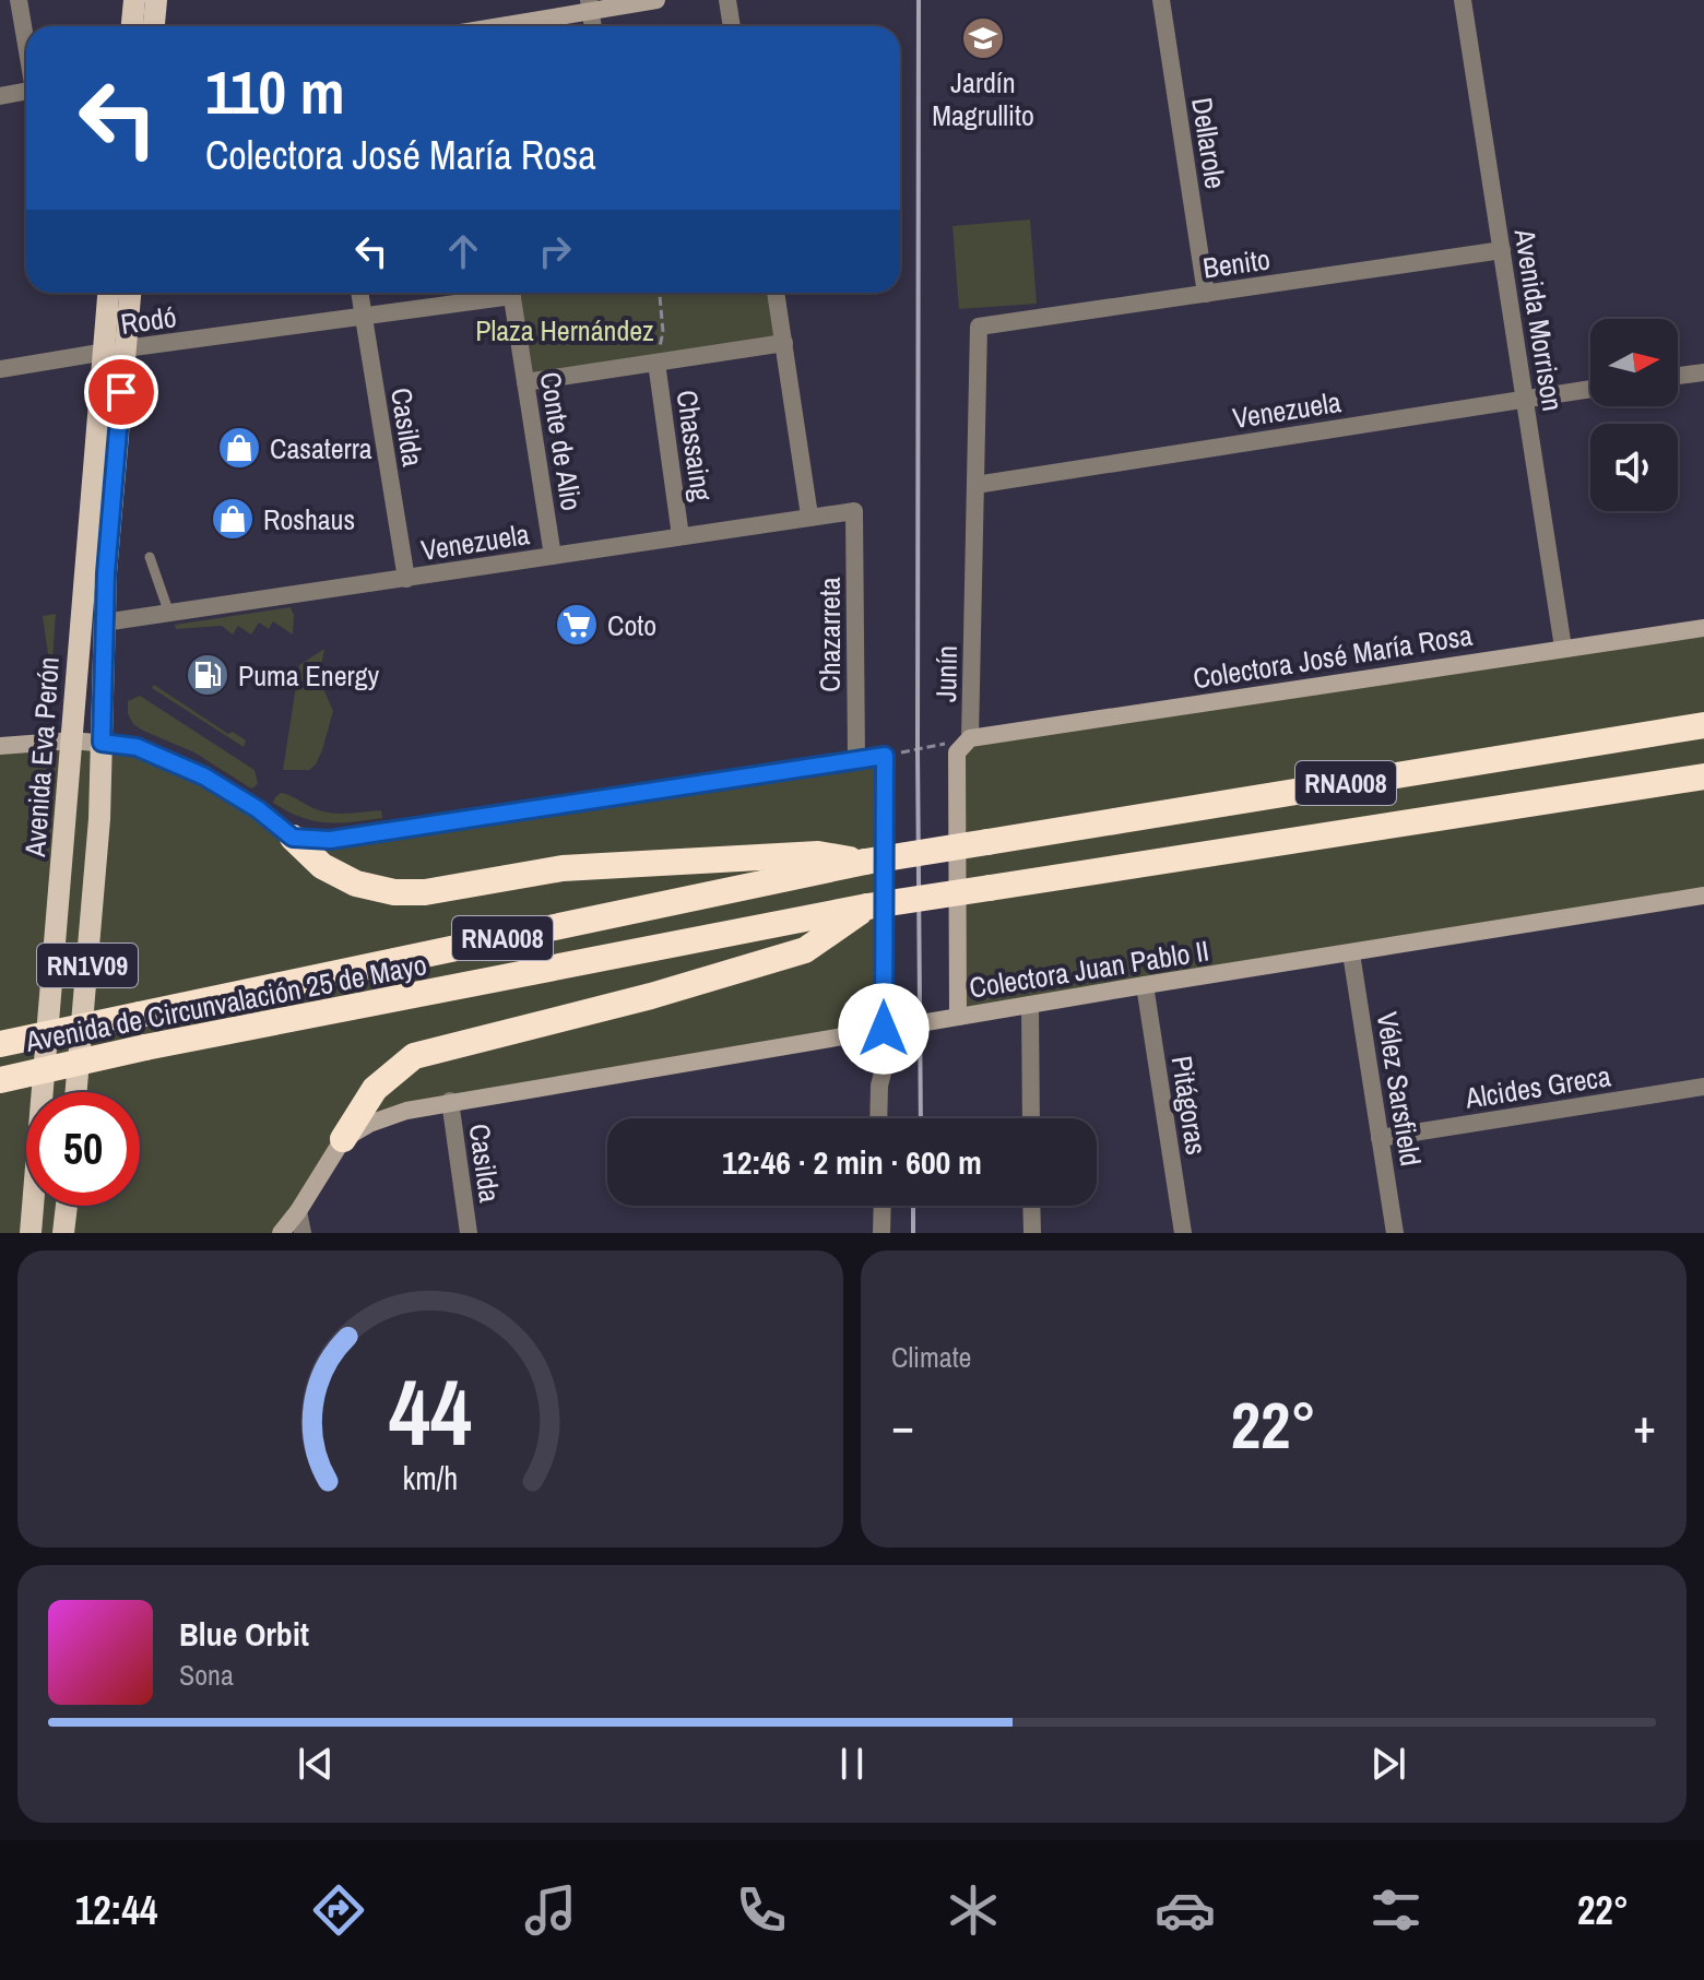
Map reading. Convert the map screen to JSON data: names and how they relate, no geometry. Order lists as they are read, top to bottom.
{
  "streets": {
    "highway": ["RNA008", "Avenida de Circunvalación 25 de Mayo"],
    "main road": [
      "Colectora José María Rosa",
      "Junín",
      "Avenida Eva Perón",
      "RN1V09",
      "Colectora Juan Pablo II"
    ],
    "street": [
      "Dellarole",
      "Benito",
      "Rodó",
      "Avenida Morrison",
      "Venezuela",
      "Casilda",
      "Conte de Alio",
      "Chassaing",
      "Chazarreta",
      "Alcides Greca",
      "Vélez Sarsfield",
      "Pitágoras"
    ]
  },
  "crossings": [
    ["Dellarole", "Benito"],
    ["Benito", "Avenida Morrison"],
    ["Benito", "Junín"],
    ["Rodó", "Casilda"],
    ["Rodó", "Avenida Eva Perón"],
    ["Avenida Morrison", "Venezuela"],
    ["Avenida Morrison", "Colectora José María Rosa"],
    ["Venezuela", "Casilda"],
    ["Venezuela", "Conte de Alio"],
    ["Venezuela", "Chassaing"],
    ["Venezuela", "Chazarreta"],
    ["Venezuela", "Junín"],
    ["Venezuela", "Avenida Eva Perón"],
    ["Casilda", "Colectora Juan Pablo II"],
    ["Colectora José María Rosa", "Junín"],
    ["Junín", "Colectora Juan Pablo II"],
    ["Colectora Juan Pablo II", "Vélez Sarsfield"],
    ["Colectora Juan Pablo II", "Pitágoras"],
    ["Alcides Greca", "Vélez Sarsfield"]
  ],
  "parks": ["Plaza Hernández"],
  "places": {
    "school or university": ["Jardín Magrullito"],
    "shop": ["Casaterra", "Roshaus"],
    "supermarket": ["Coto"],
    "fuel station": ["Puma Energy"]
  },
  "north": "right",
  "page": {
    "turn": ["110 m", "Colectora José María Rosa"],
    "limit": "50",
    "trip": "12:46 · 2 min · 600 m",
    "tile": "Climate",
    "heat": ["−", "22°", "+"],
    "song": ["Blue Orbit", "Sona"],
    "tabs": ["12:44", "22°"],
    "gauge": ["44", "km/h"]
  }
}
